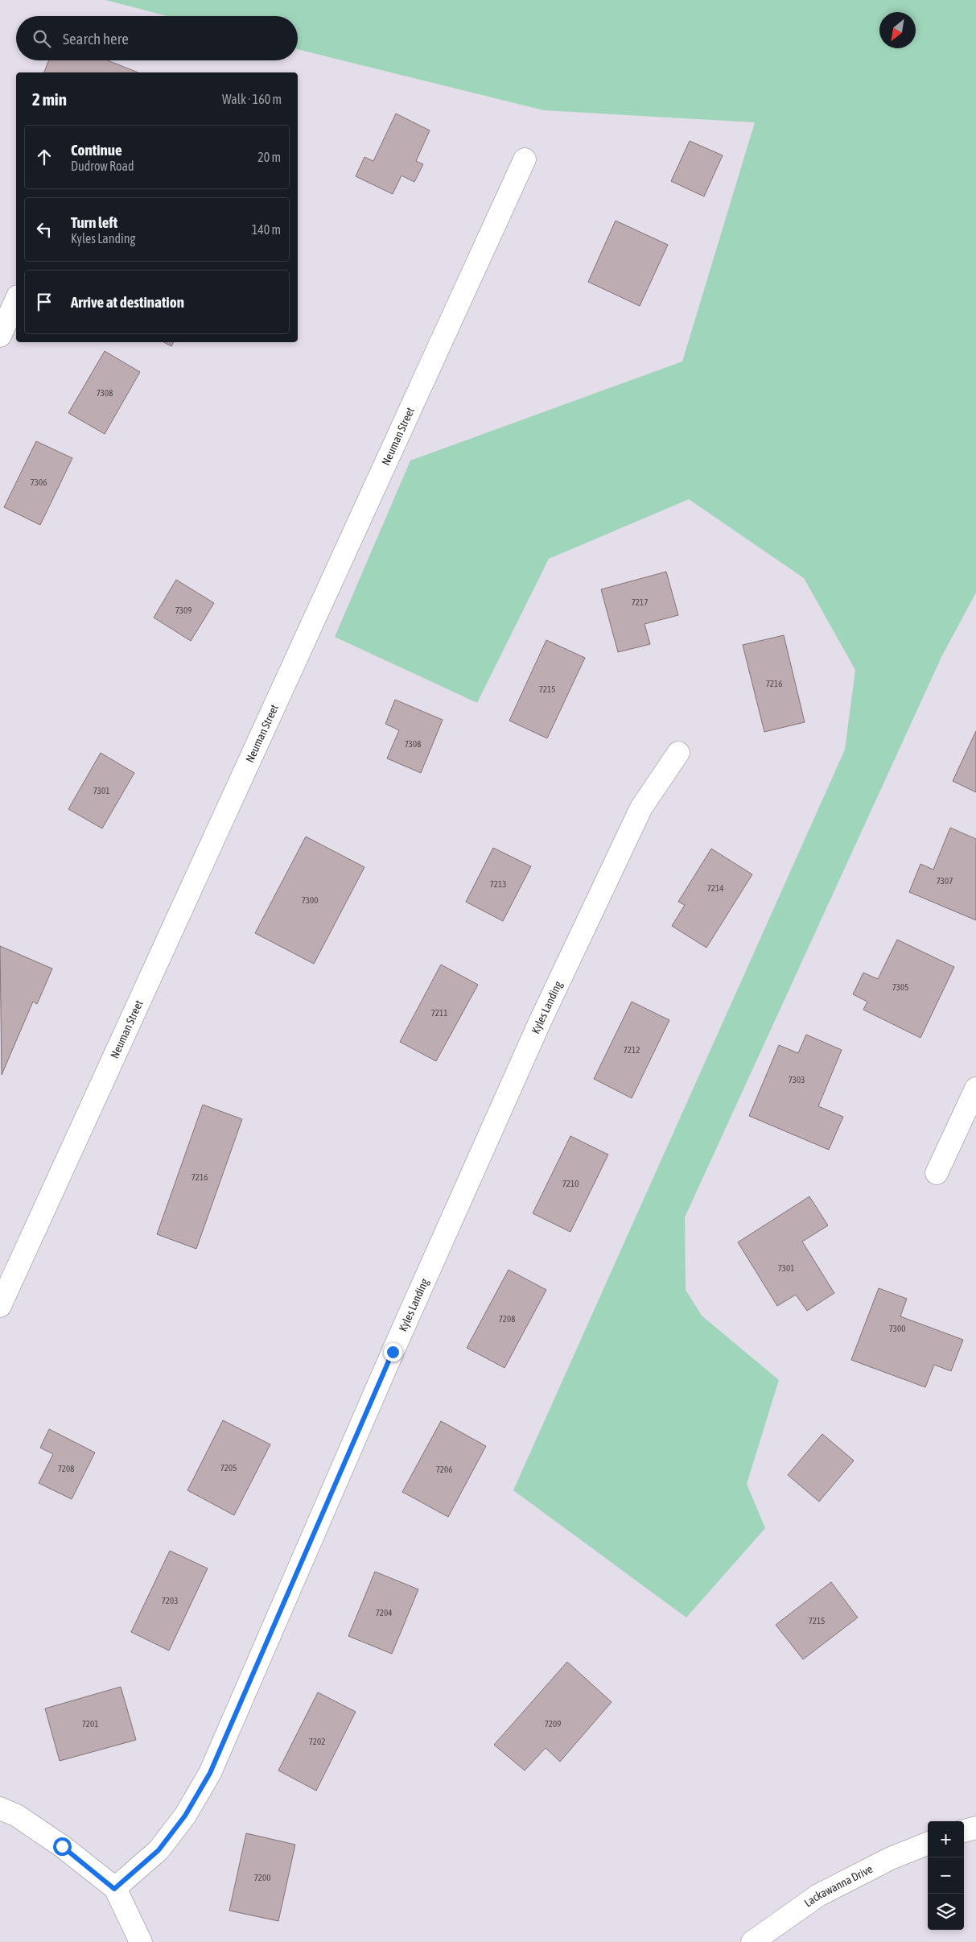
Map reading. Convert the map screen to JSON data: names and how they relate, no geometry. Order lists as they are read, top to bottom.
{
  "streets": {
    "street": ["Neuman Street", "Kyles Landing", "Lackawanna Drive"]
  },
  "house_numbers": [
    "7308",
    "7306",
    "7217",
    "7309",
    "7216",
    "7215",
    "7308",
    "7301",
    "7307",
    "7213",
    "7214",
    "7300",
    "7305",
    "7211",
    "7212",
    "7303",
    "7216",
    "7210",
    "7301",
    "7208",
    "7300",
    "7205",
    "7208",
    "7206",
    "7203",
    "7204",
    "7215",
    "7201",
    "7209",
    "7202",
    "7200"
  ],
  "north": "bottom left",
  "page": {
    "search": "Search here",
    "heading": ["2 min", "Walk · 160 m"],
    "list": [
      ["Continue", "Dudrow Road", "20 m"],
      ["Turn left", "Kyles Landing", "140 m"],
      "Arrive at destination"
    ],
    "map_buttons": ["+", "−"]
  }
}
